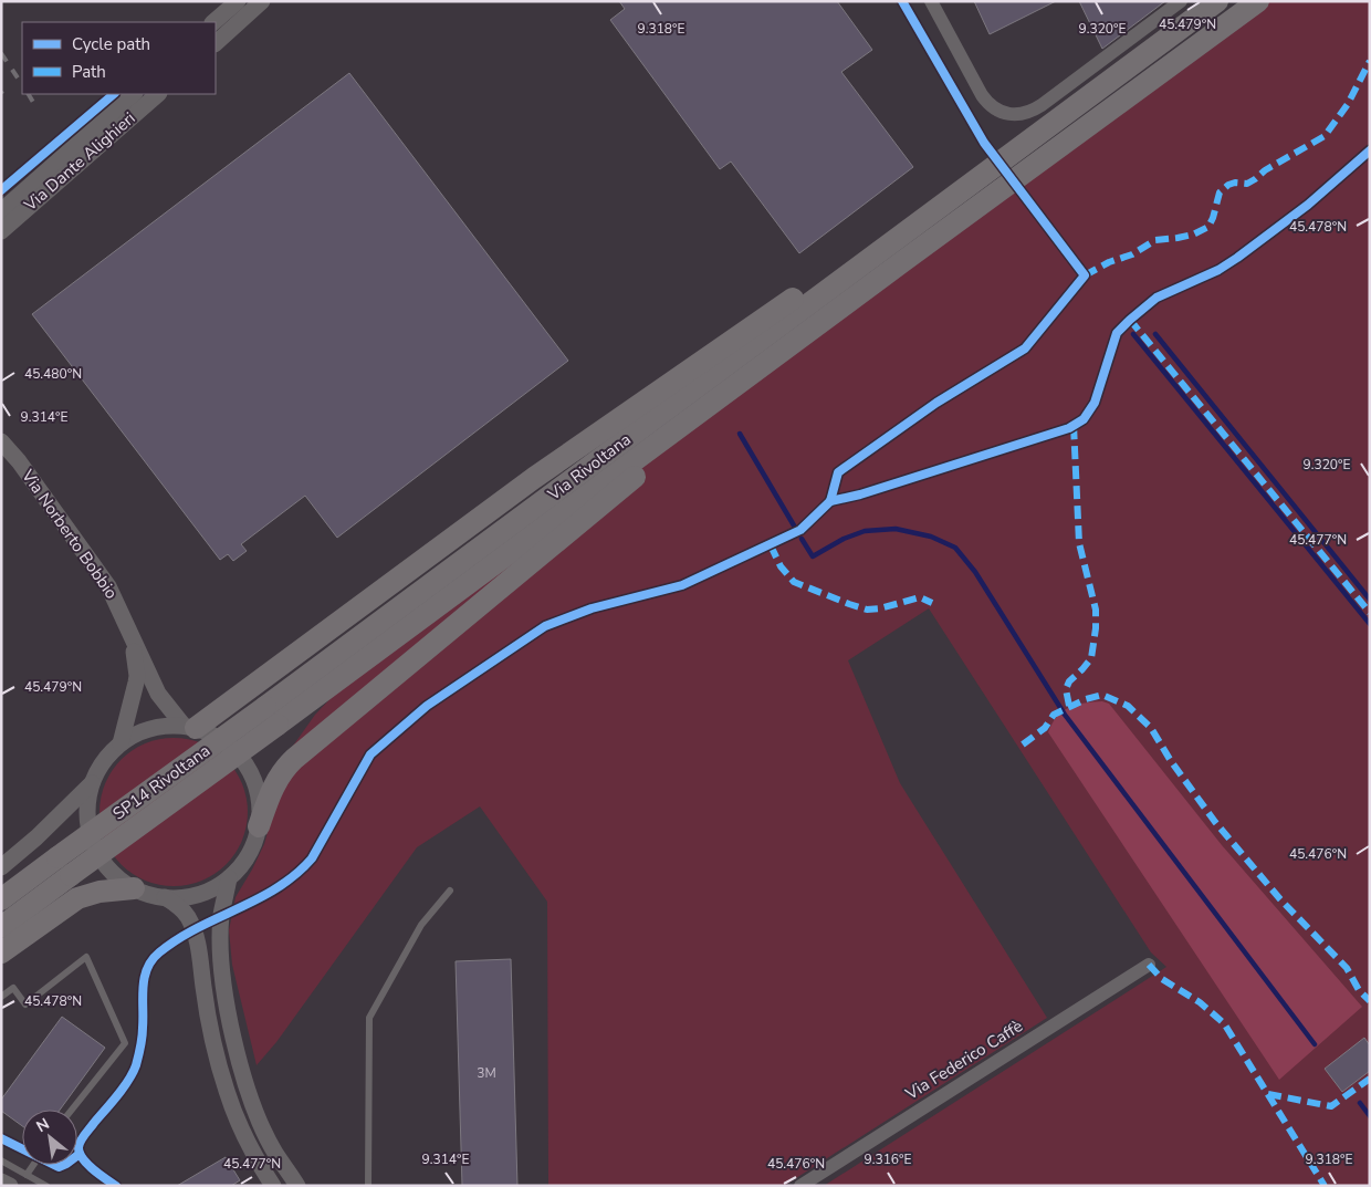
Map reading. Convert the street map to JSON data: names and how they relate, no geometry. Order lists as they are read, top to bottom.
{
  "streets": {
    "highway": ["Via Rivoltana", "SP14 Rivoltana"],
    "street": ["Via Dante Alighieri", "Via Norberto Bobbio", "Via Federico Caffè"]
  },
  "crossings": [
    ["Via Rivoltana", "SP14 Rivoltana"]
  ],
  "house_numbers": ["3M"],
  "legend": ["Cycle path", "Path"],
  "north": "top left",
  "coordinates": [
    "45.479°N",
    "9.318°E",
    "9.320°E",
    "45.478°N",
    "45.480°N",
    "9.314°E",
    "45.477°N",
    "45.476°N",
    "9.316°E"
  ]
}
